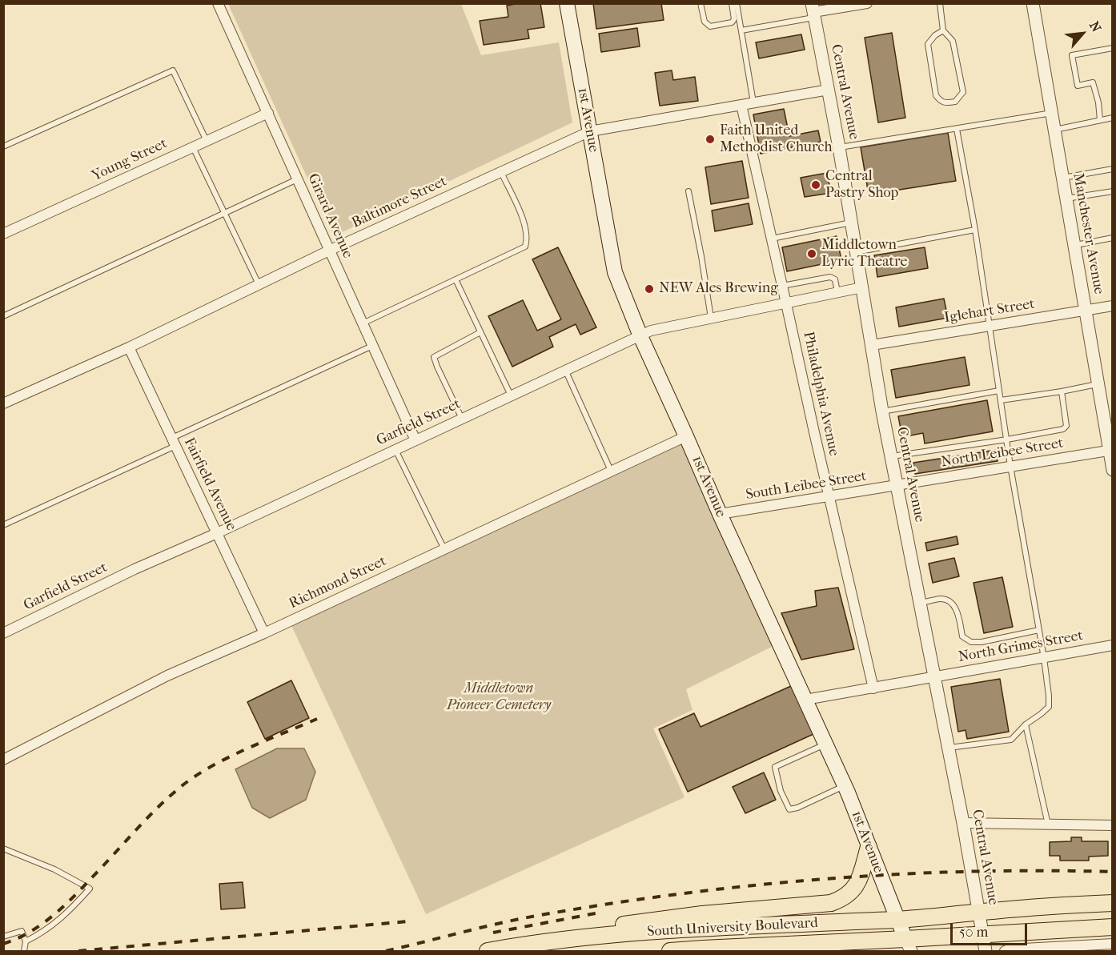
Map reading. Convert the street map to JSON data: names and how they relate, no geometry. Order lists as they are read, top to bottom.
{
  "streets": {
    "main road": ["1st Avenue", "South University Boulevard"],
    "street": [
      "Central Avenue",
      "Young Street",
      "Baltimore Street",
      "Girard Avenue",
      "Manchester Avenue",
      "Iglehart Street",
      "Philadelphia Avenue",
      "Garfield Street",
      "North Leibee Street",
      "Fairfield Avenue",
      "South Leibee Street",
      "Richmond Street",
      "North Grimes Street"
    ]
  },
  "crossings": [
    ["Central Avenue", "Baltimore Street"],
    ["Central Avenue", "Iglehart Street"],
    ["Central Avenue", "Garfield Street"],
    ["Central Avenue", "North Leibee Street"],
    ["Central Avenue", "South Leibee Street"],
    ["Central Avenue", "North Grimes Street"],
    ["Central Avenue", "South University Boulevard"],
    ["1st Avenue", "Baltimore Street"],
    ["1st Avenue", "Garfield Street"],
    ["1st Avenue", "South Leibee Street"],
    ["1st Avenue", "Richmond Street"],
    ["1st Avenue", "North Grimes Street"],
    ["1st Avenue", "South University Boulevard"],
    ["Young Street", "Girard Avenue"],
    ["Baltimore Street", "Girard Avenue"],
    ["Baltimore Street", "Philadelphia Avenue"],
    ["Baltimore Street", "Fairfield Avenue"],
    ["Girard Avenue", "Garfield Street"],
    ["Manchester Avenue", "Iglehart Street"],
    ["Manchester Avenue", "North Leibee Street"],
    ["Philadelphia Avenue", "Garfield Street"],
    ["Philadelphia Avenue", "South Leibee Street"],
    ["Philadelphia Avenue", "North Grimes Street"],
    ["Garfield Street", "Fairfield Avenue"],
    ["North Leibee Street", "South Leibee Street"],
    ["Fairfield Avenue", "Richmond Street"]
  ],
  "parks": ["Middletown Pioneer Cemetery"],
  "places": [
    "Faith United Methodist Church",
    "Central Pastry Shop",
    "Middletown Lyric Theatre",
    "NEW Ales Brewing"
  ],
  "scale_bar": "50 m",
  "north": "top right"
}
